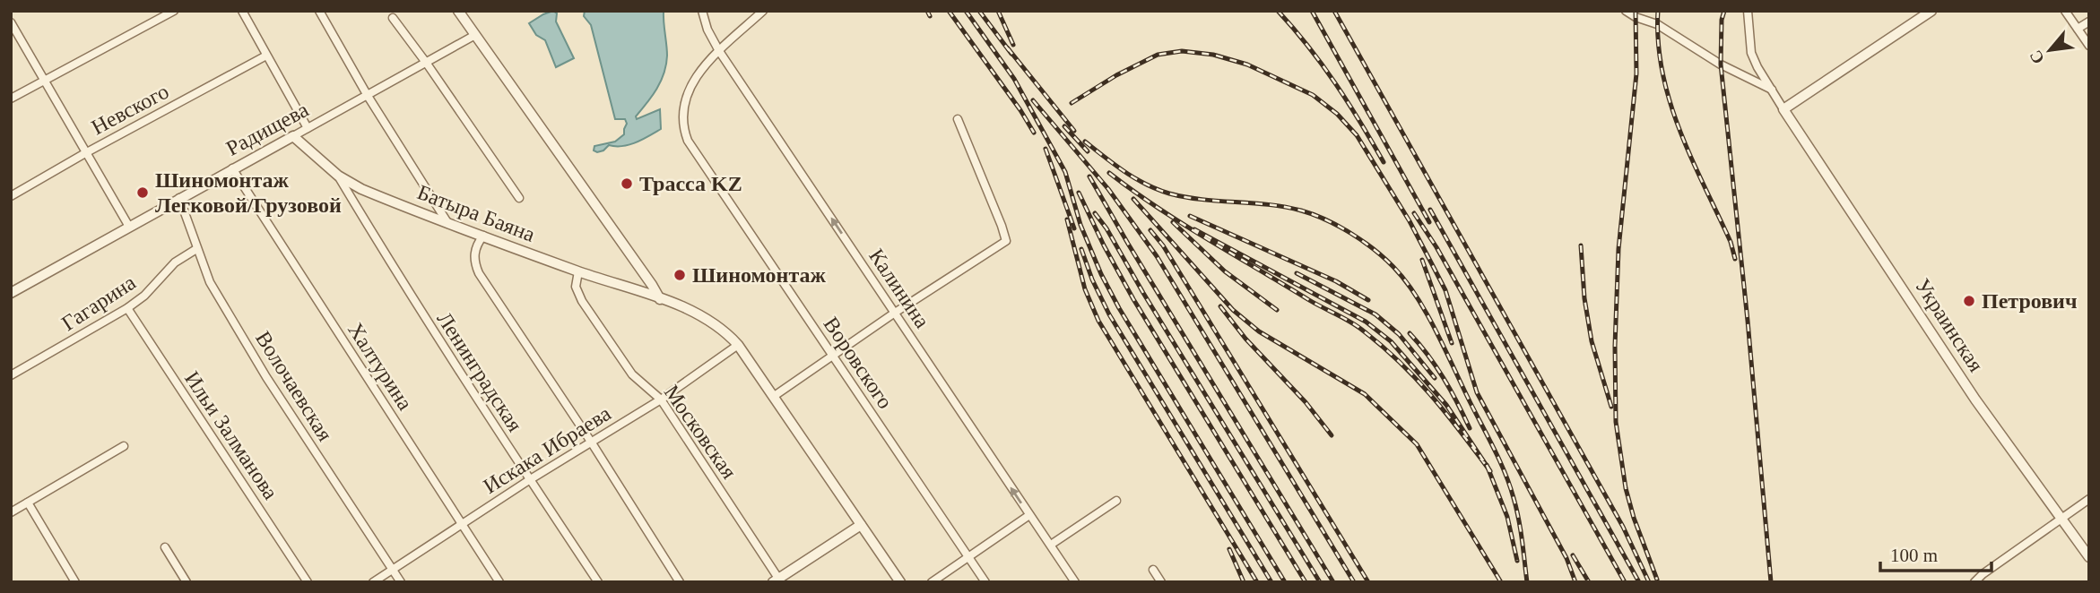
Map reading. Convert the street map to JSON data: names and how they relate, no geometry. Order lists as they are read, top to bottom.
{
  "streets": {
    "street": [
      "Невского",
      "Радищева",
      "Батыра Баяна",
      "Калинина",
      "Гагарина",
      "Украинская",
      "Воровского",
      "Халтурина",
      "Ленинградская",
      "Волочаевская",
      "Московская",
      "Ильи Залманова",
      "Искака Ибраева"
    ]
  },
  "crossings": [
    ["Радищева", "Батыра Баяна"],
    ["Радищева", "Халтурина"],
    ["Радищева", "Волочаевская"],
    ["Батыра Баяна", "Ленинградская"],
    ["Батыра Баяна", "Московская"],
    ["Батыра Баяна", "Искака Ибраева"],
    ["Калинина", "Воровского"],
    ["Гагарина", "Волочаевская"],
    ["Гагарина", "Ильи Залманова"],
    ["Халтурина", "Искака Ибраева"],
    ["Ленинградская", "Искака Ибраева"],
    ["Волочаевская", "Искака Ибраева"],
    ["Московская", "Искака Ибраева"]
  ],
  "one_way": ["Калинина"],
  "places": [
    "Трасса KZ",
    "Шиномонтаж Легковой/Грузовой",
    "Шиномонтаж",
    "Петрович"
  ],
  "scale_bar": "100 m",
  "north": "bottom left"
}
